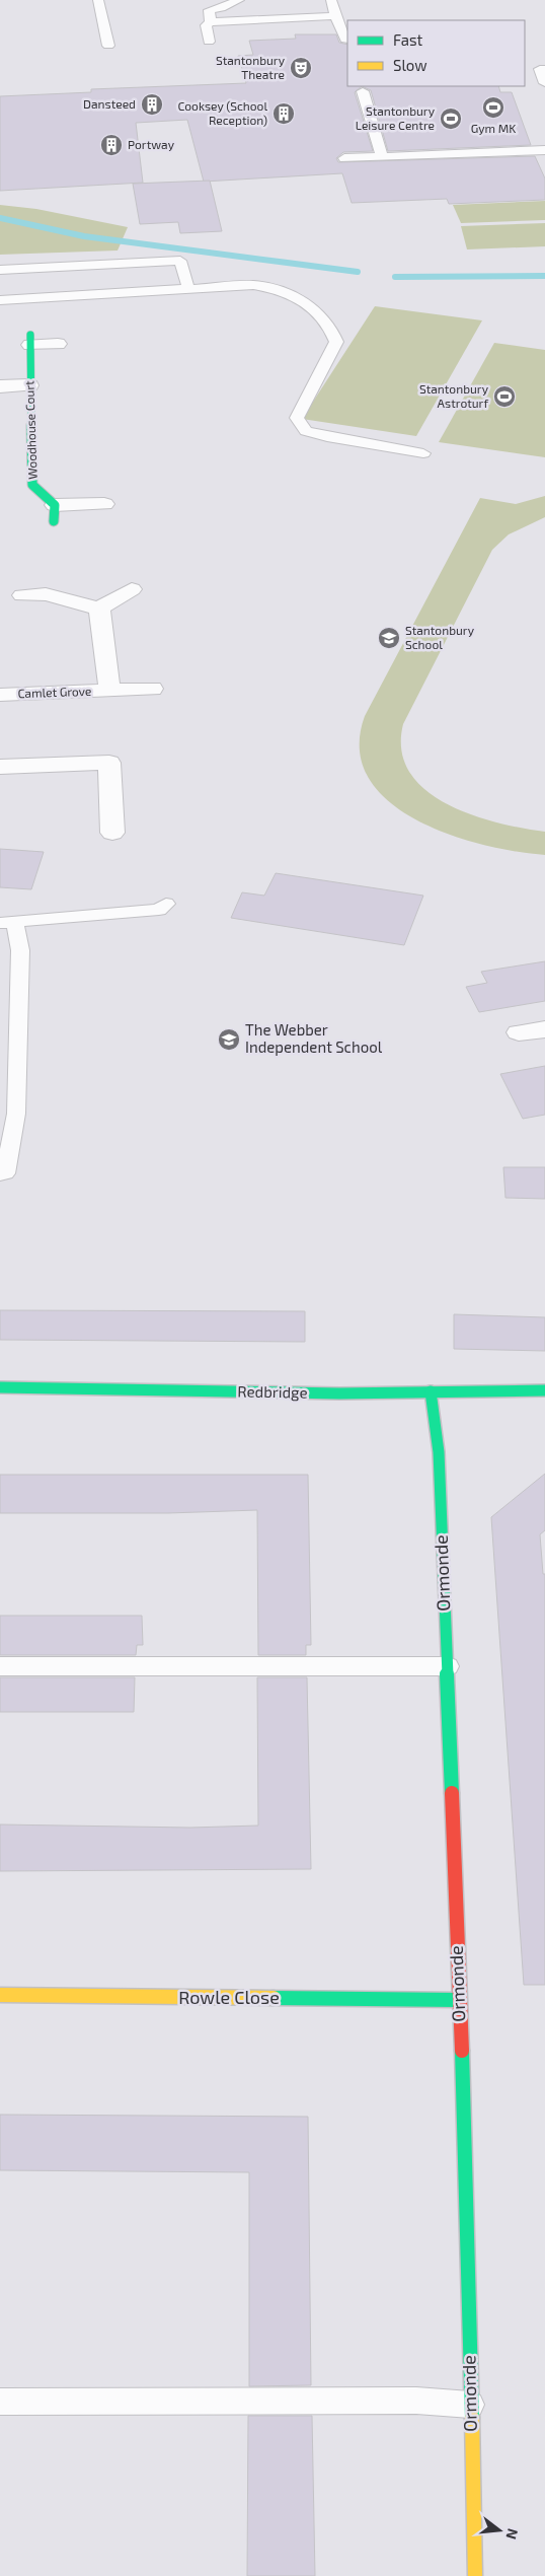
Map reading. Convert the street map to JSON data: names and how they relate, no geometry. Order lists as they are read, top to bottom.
{
  "streets": {
    "street": [
      "Woodhouse Court",
      "Camlet Grove",
      "Redbridge",
      "Ormonde",
      "Rowle Close"
    ]
  },
  "crossings": [
    ["Redbridge", "Ormonde"],
    ["Ormonde", "Rowle Close"]
  ],
  "places": {
    "theatre": ["Stantonbury Theatre"],
    "building": ["Dansteed", "Cooksey (School Reception)", "Portway"],
    "sports": ["Gym MK", "Stantonbury Leisure Centre", "Stantonbury Astroturf"],
    "school or university": ["Stantonbury School", "The Webber Independent School"]
  },
  "legend": ["Fast", "Slow"],
  "north": "right"
}
